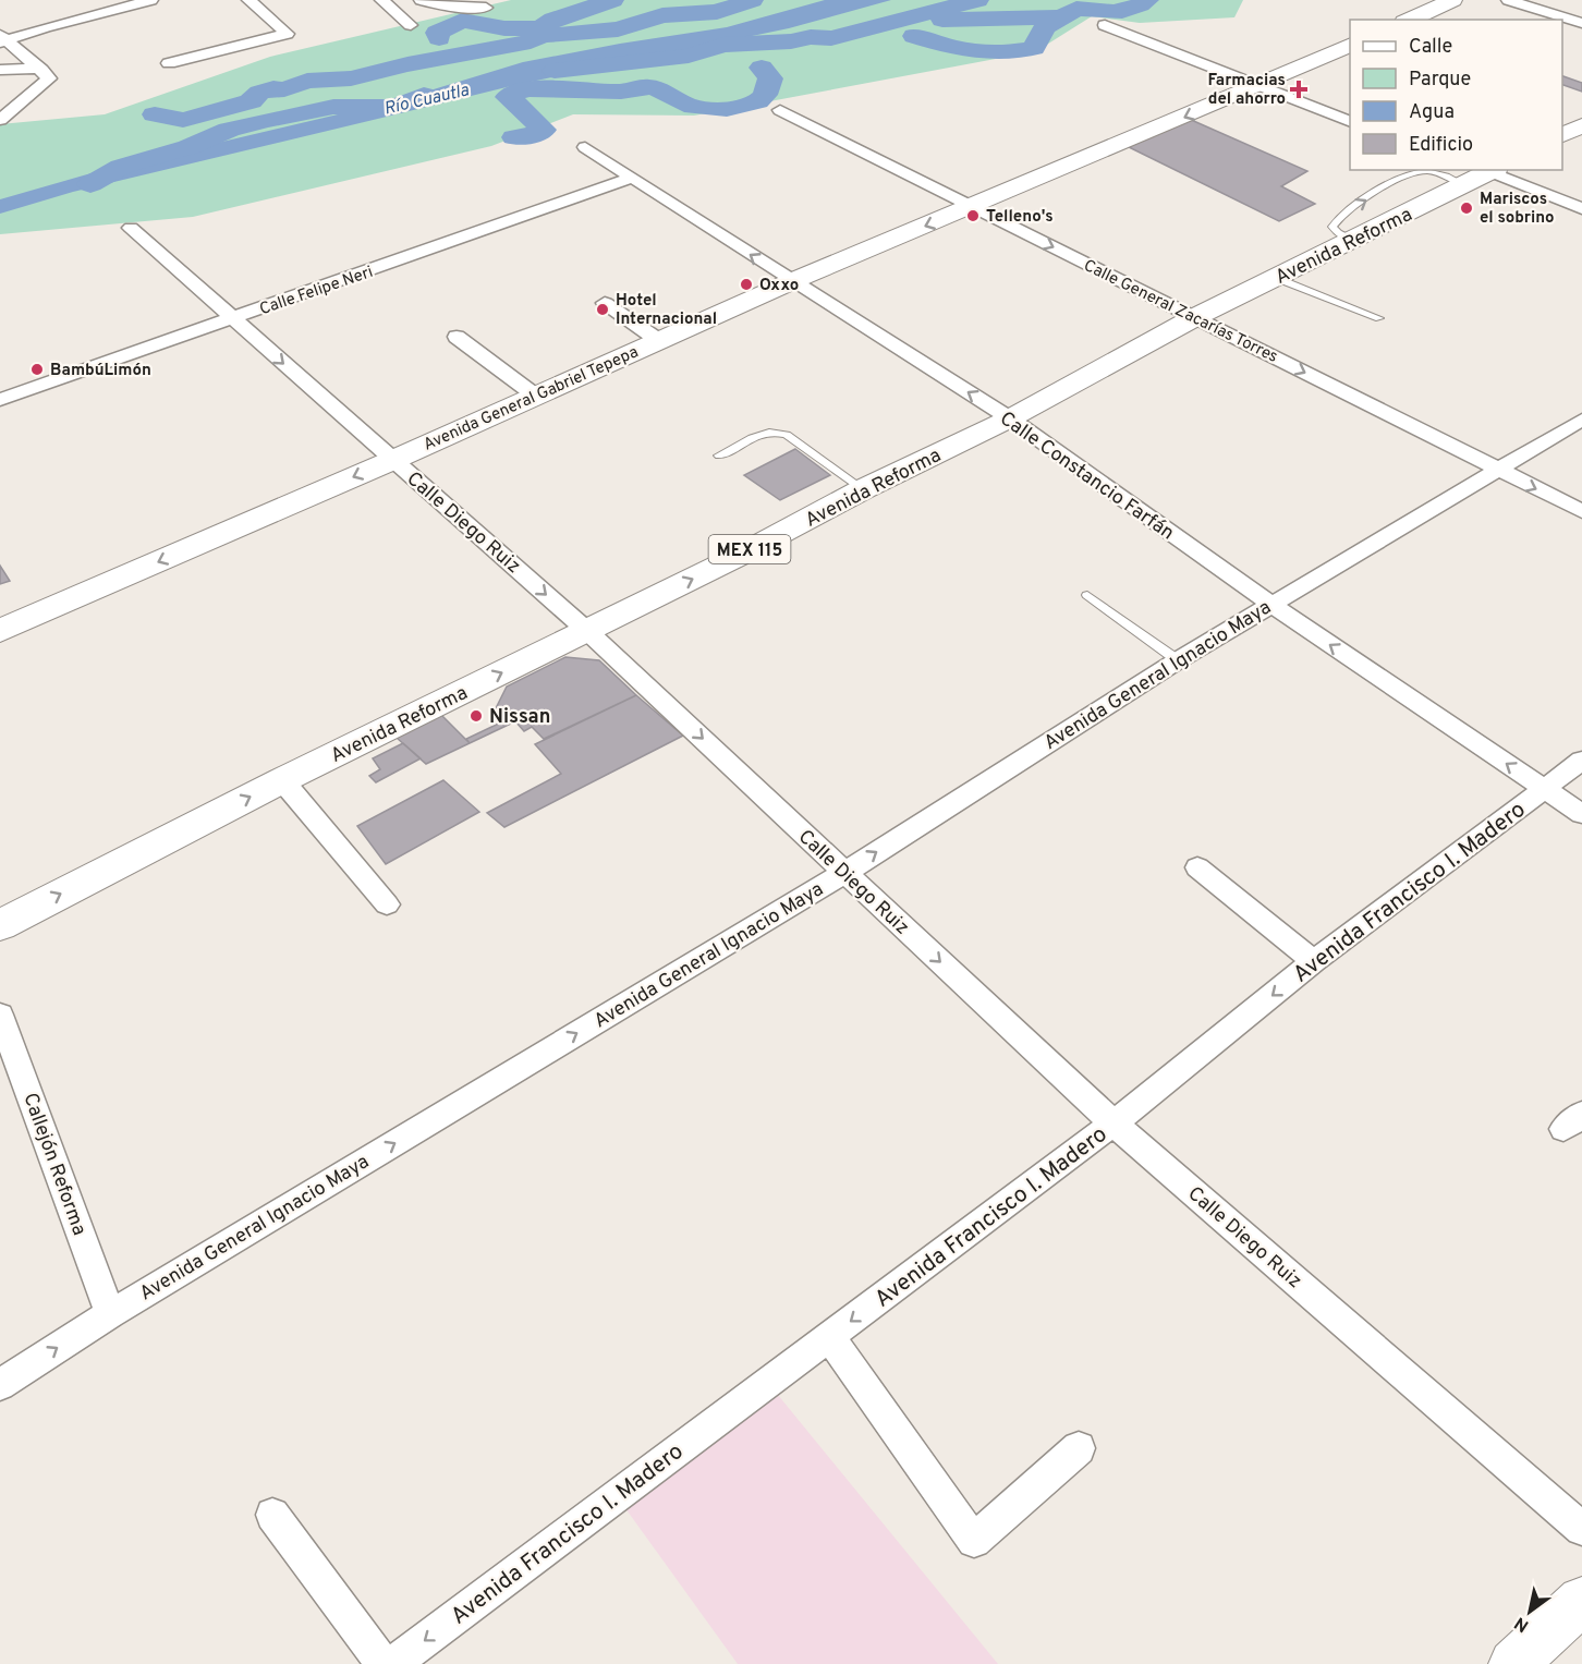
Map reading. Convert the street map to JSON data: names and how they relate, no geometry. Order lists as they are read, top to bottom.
{
  "streets": {
    "main road": ["Avenida Reforma", "Avenida General Gabriel Tepepa", "MEX 115"],
    "street": [
      "Calle Felipe Neri",
      "Calle General Zacarías Torres",
      "Calle Constancio Farfán",
      "Calle Diego Ruiz",
      "Avenida General Ignacio Maya",
      "Avenida Francisco I. Madero",
      "Callejón Reforma"
    ]
  },
  "crossings": [
    ["Avenida Reforma", "Calle General Zacarías Torres"],
    ["Avenida Reforma", "Calle Constancio Farfán"],
    ["Avenida Reforma", "Calle Diego Ruiz"],
    ["Calle Felipe Neri", "Calle Constancio Farfán"],
    ["Calle Felipe Neri", "Calle Diego Ruiz"],
    ["Calle General Zacarías Torres", "Avenida General Gabriel Tepepa"],
    ["Calle General Zacarías Torres", "Avenida General Ignacio Maya"],
    ["Avenida General Gabriel Tepepa", "Calle Constancio Farfán"],
    ["Avenida General Gabriel Tepepa", "Calle Diego Ruiz"],
    ["Calle Constancio Farfán", "Avenida General Ignacio Maya"],
    ["Calle Constancio Farfán", "Avenida Francisco I. Madero"],
    ["Calle Diego Ruiz", "Avenida General Ignacio Maya"],
    ["Calle Diego Ruiz", "Avenida Francisco I. Madero"],
    ["Avenida General Ignacio Maya", "Callejón Reforma"]
  ],
  "one_way": [
    "Avenida Reforma",
    "Calle General Zacarías Torres",
    "Avenida General Gabriel Tepepa",
    "Calle Constancio Farfán",
    "Calle Diego Ruiz",
    "Avenida General Ignacio Maya",
    "Avenida Francisco I. Madero"
  ],
  "water": ["Río Cuautla"],
  "places": {
    "health": ["Farmacias del ahorro"],
    "other": [
      "Mariscos el sobrino",
      "Telleno's",
      "Oxxo",
      "Hotel Internacional",
      "BambúLimón",
      "Nissan"
    ]
  },
  "legend": [
    "Calle",
    "Parque",
    "Agua",
    "Edificio"
  ],
  "north": "bottom left"
}
